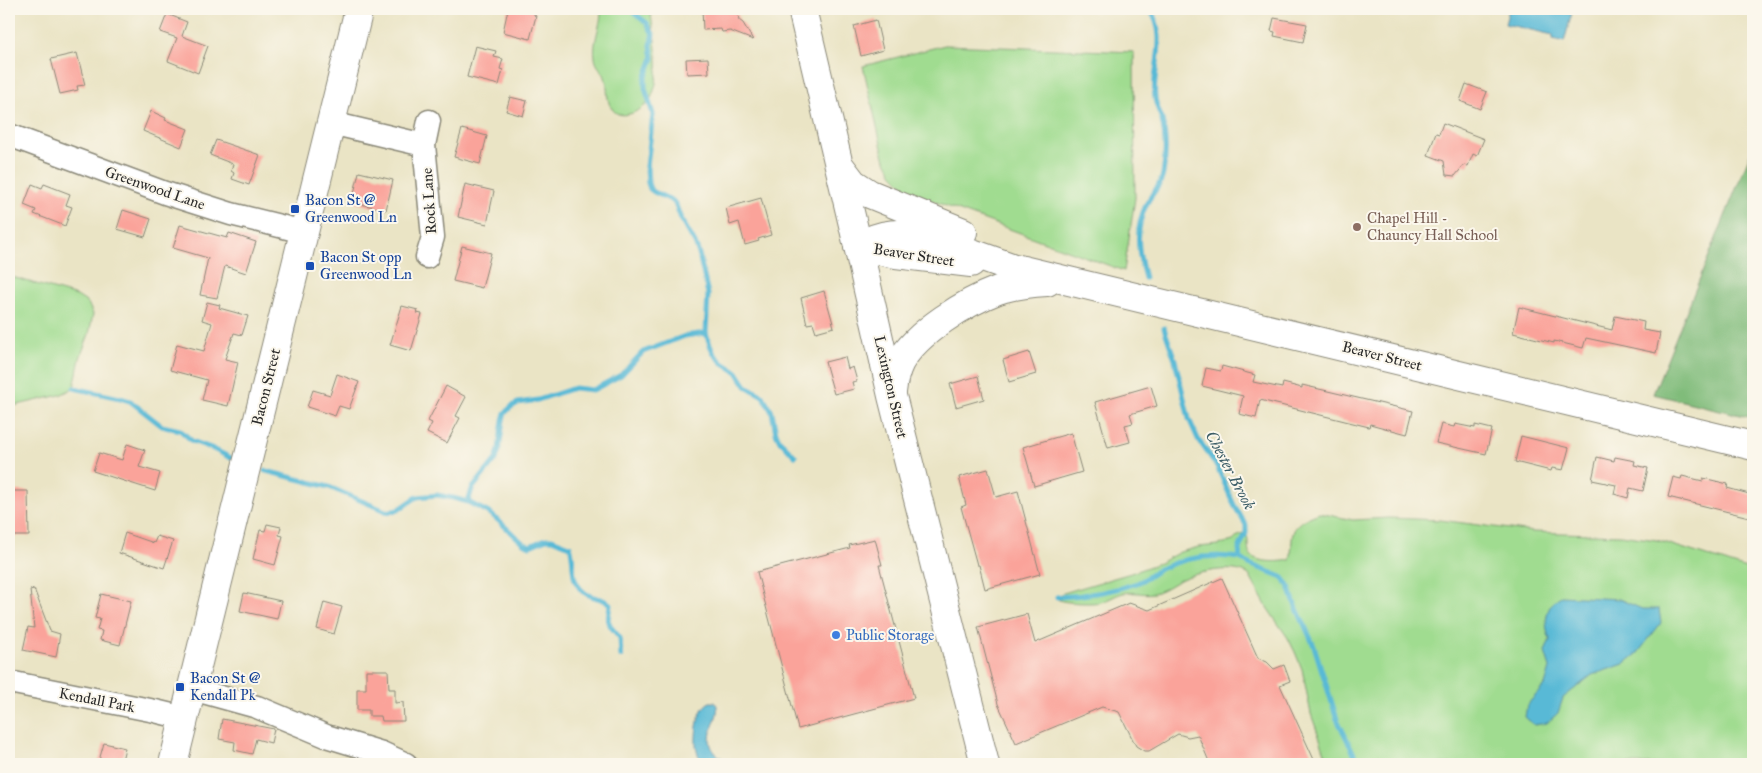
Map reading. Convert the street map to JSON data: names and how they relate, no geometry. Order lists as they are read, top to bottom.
{
  "streets": {
    "main road": ["Beaver Street", "Bacon Street", "Lexington Street"],
    "street": ["Greenwood Lane", "Rock Lane", "Kendall Park"]
  },
  "crossings": [
    ["Greenwood Lane", "Bacon Street"],
    ["Beaver Street", "Lexington Street"],
    ["Bacon Street", "Kendall Park"]
  ],
  "water": ["Chester Brook"],
  "places": {
    "transit": ["Bacon St @ Greenwood Ln", "Bacon St opp Greenwood Ln", "Bacon St @ Kendall Pk"],
    "other": ["Chapel Hill - Chauncy Hall School", "Public Storage"]
  }
}
